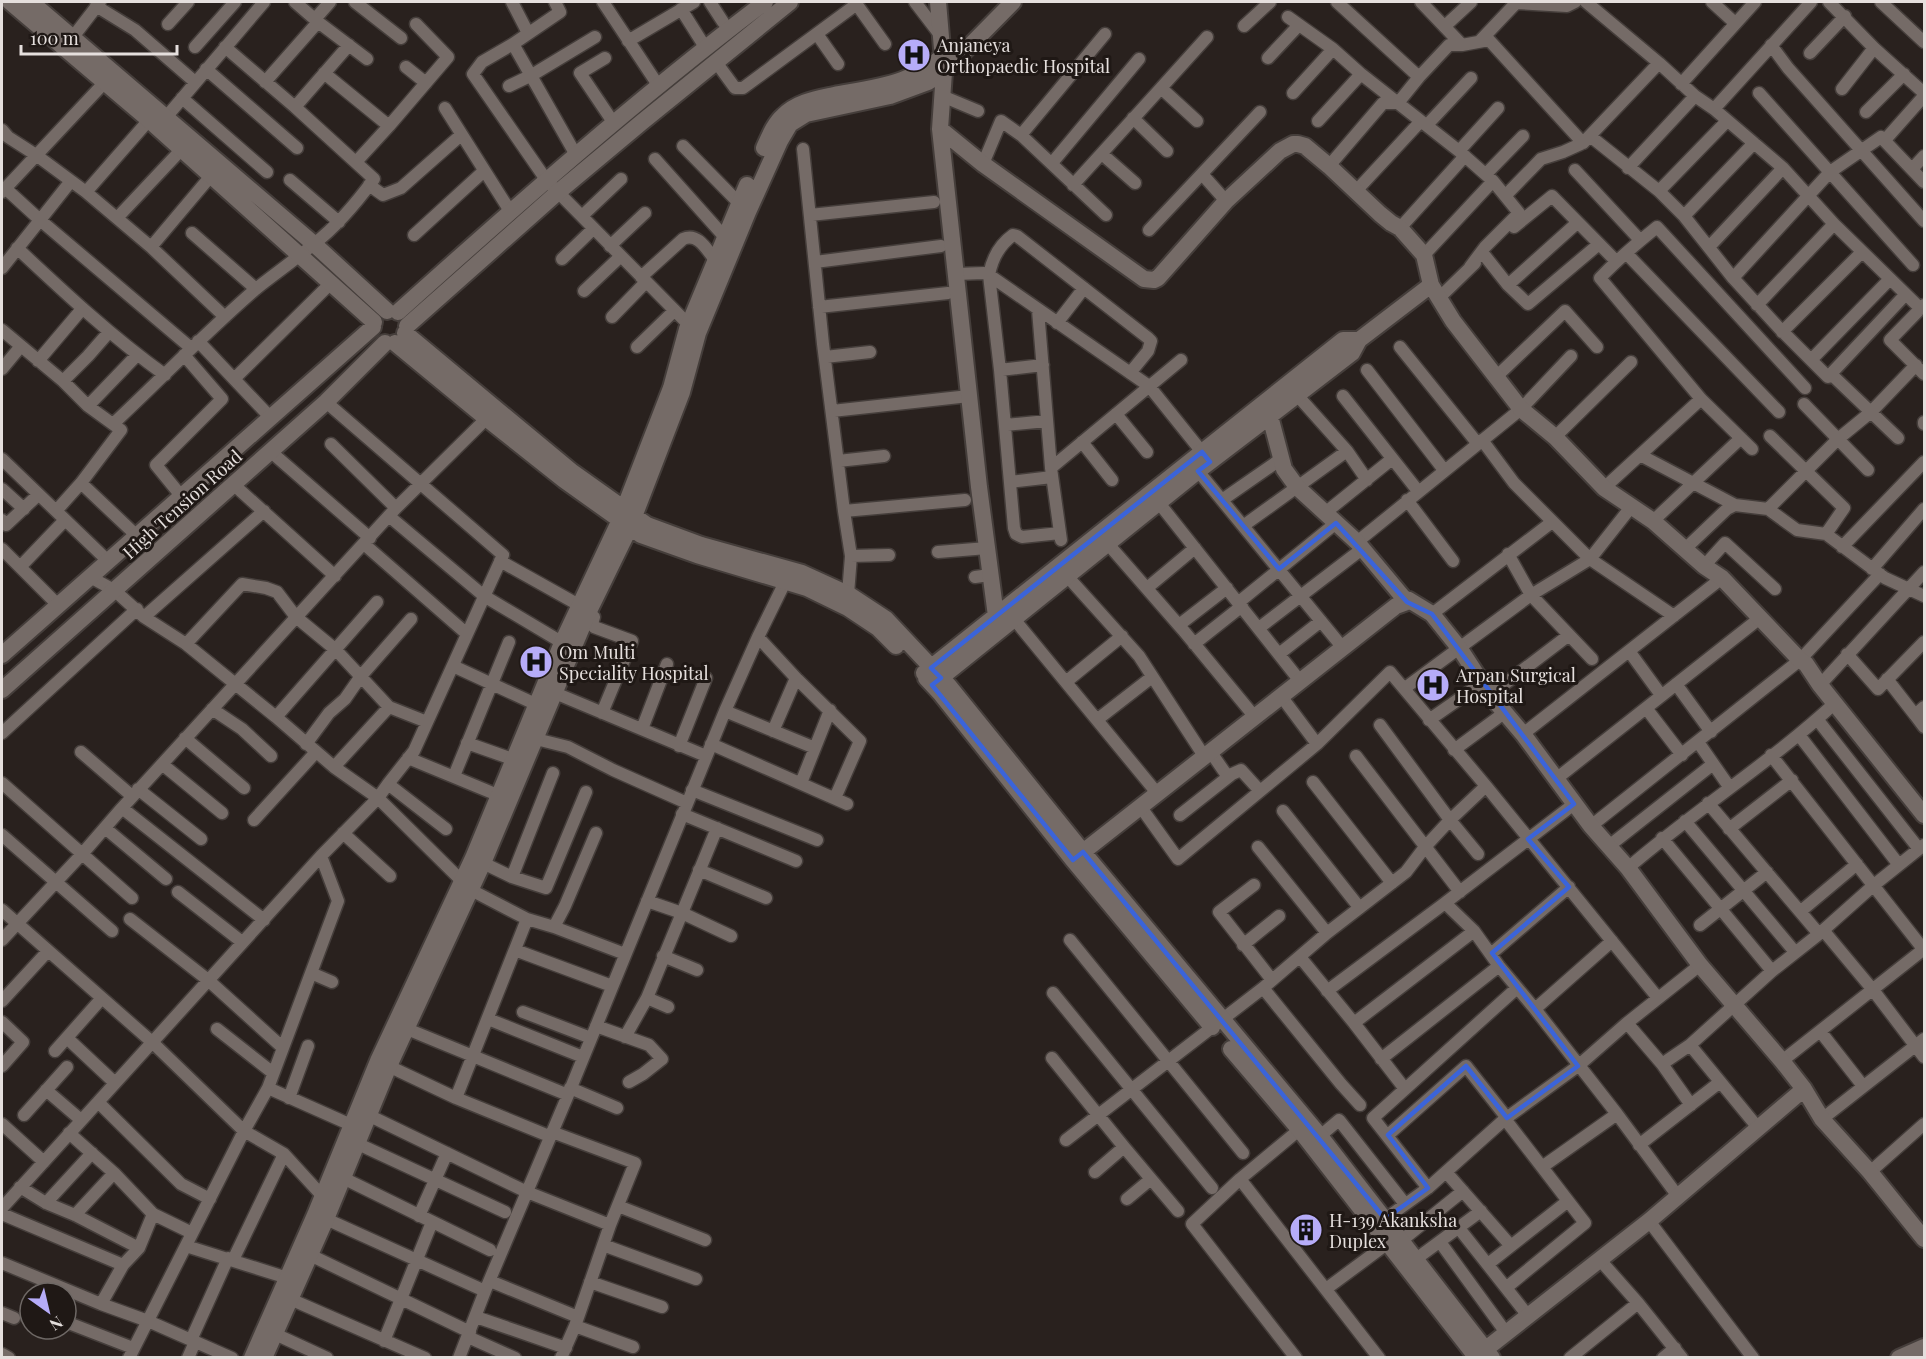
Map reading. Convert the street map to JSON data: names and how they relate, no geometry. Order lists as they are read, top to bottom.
{
  "streets": {
    "street": ["High Tension Road"]
  },
  "places": {
    "hospital": ["Anjaneya Orthopaedic Hospital", "Om Multi Speciality Hospital", "Arpan Surgical Hospital"],
    "building": ["H-139 Akanksha Duplex"]
  },
  "scale_bar": "100 m",
  "north": "bottom right"
}
